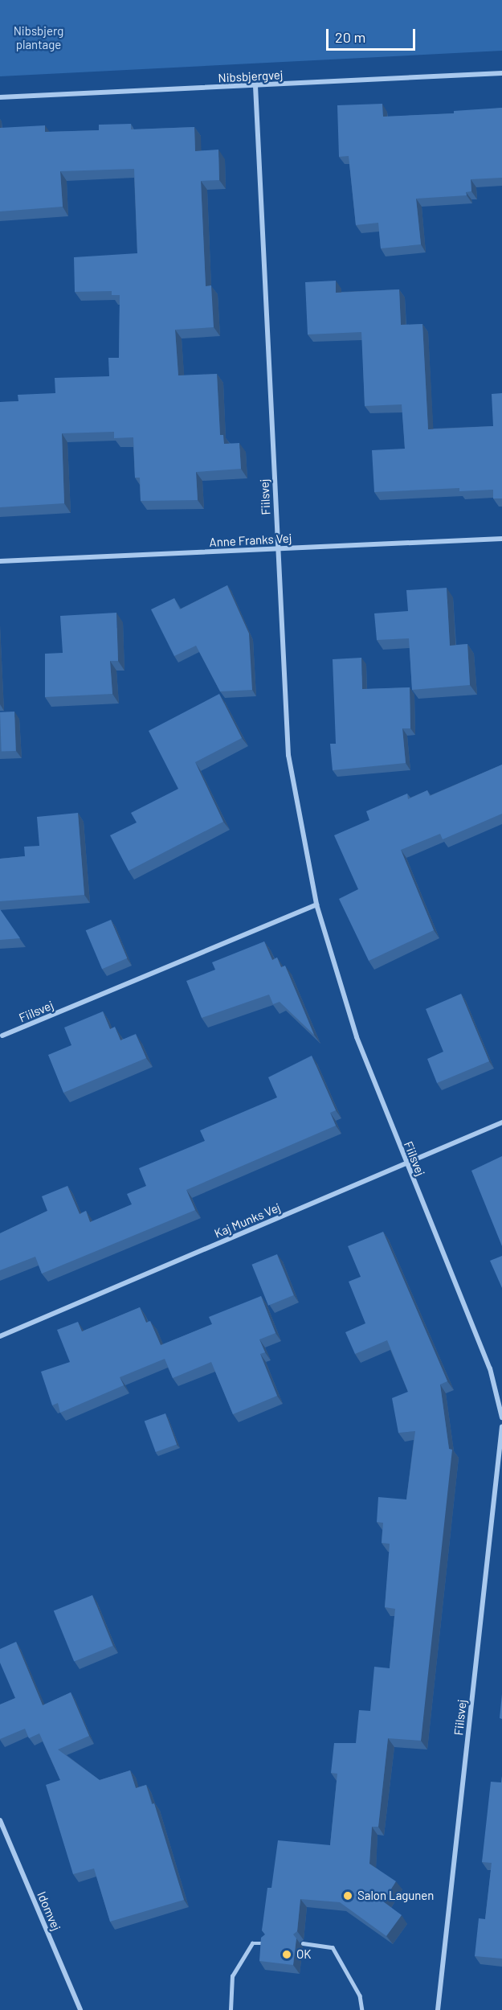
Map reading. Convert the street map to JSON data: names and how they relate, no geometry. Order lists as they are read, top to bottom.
{
  "streets": {
    "street": [
      "Nibsbjergvej",
      "Fiilsvej",
      "Anne Franks Vej",
      "Kaj Munks Vej",
      "Idomvej"
    ]
  },
  "crossings": [
    ["Nibsbjergvej", "Fiilsvej"],
    ["Fiilsvej", "Anne Franks Vej"],
    ["Fiilsvej", "Kaj Munks Vej"]
  ],
  "parks": ["Nibsbjerg plantage"],
  "places": ["Salon Lagunen", "OK"],
  "scale_bar": "20 m"
}
